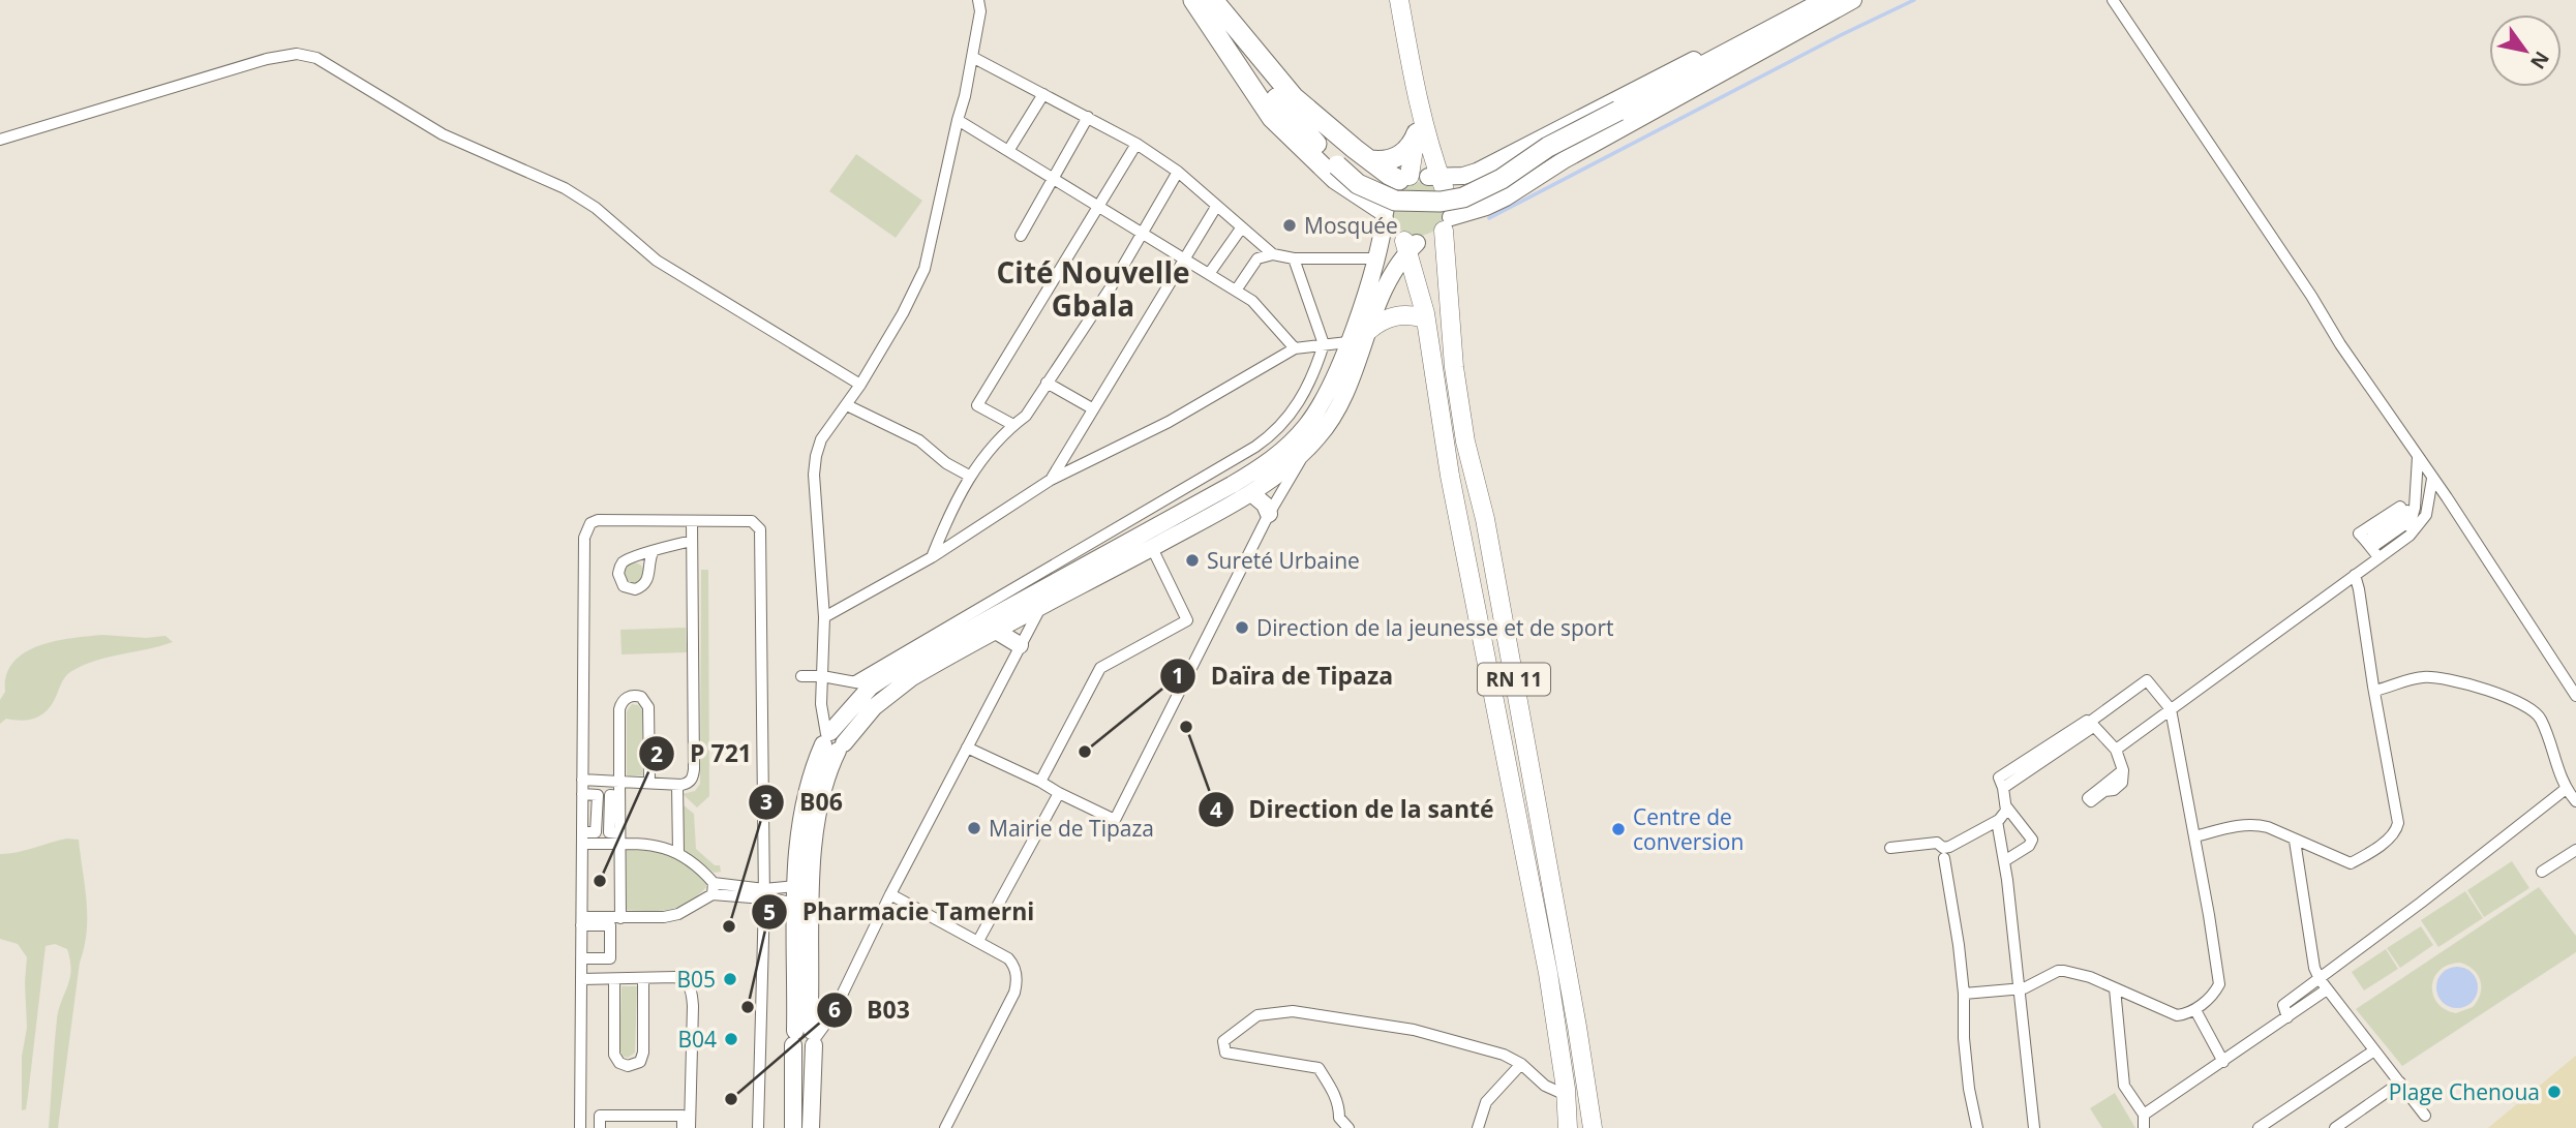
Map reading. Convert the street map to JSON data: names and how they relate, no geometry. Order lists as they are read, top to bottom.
{
  "streets": {
    "main road": ["RN 11"]
  },
  "districts": ["Cité Nouvelle Gbala"],
  "places": [
    "Mosquée",
    "Sureté Urbaine",
    "Direction de la jeunesse et de sport",
    "Direction de la santé",
    "Daïra de Tipaza",
    "Mairie de Tipaza",
    "Centre de conversion",
    "P 721",
    "B06",
    "B05",
    "Pharmacie Tamerni",
    "B04",
    "Plage Chenoua",
    "B03"
  ],
  "north": "bottom right"
}
